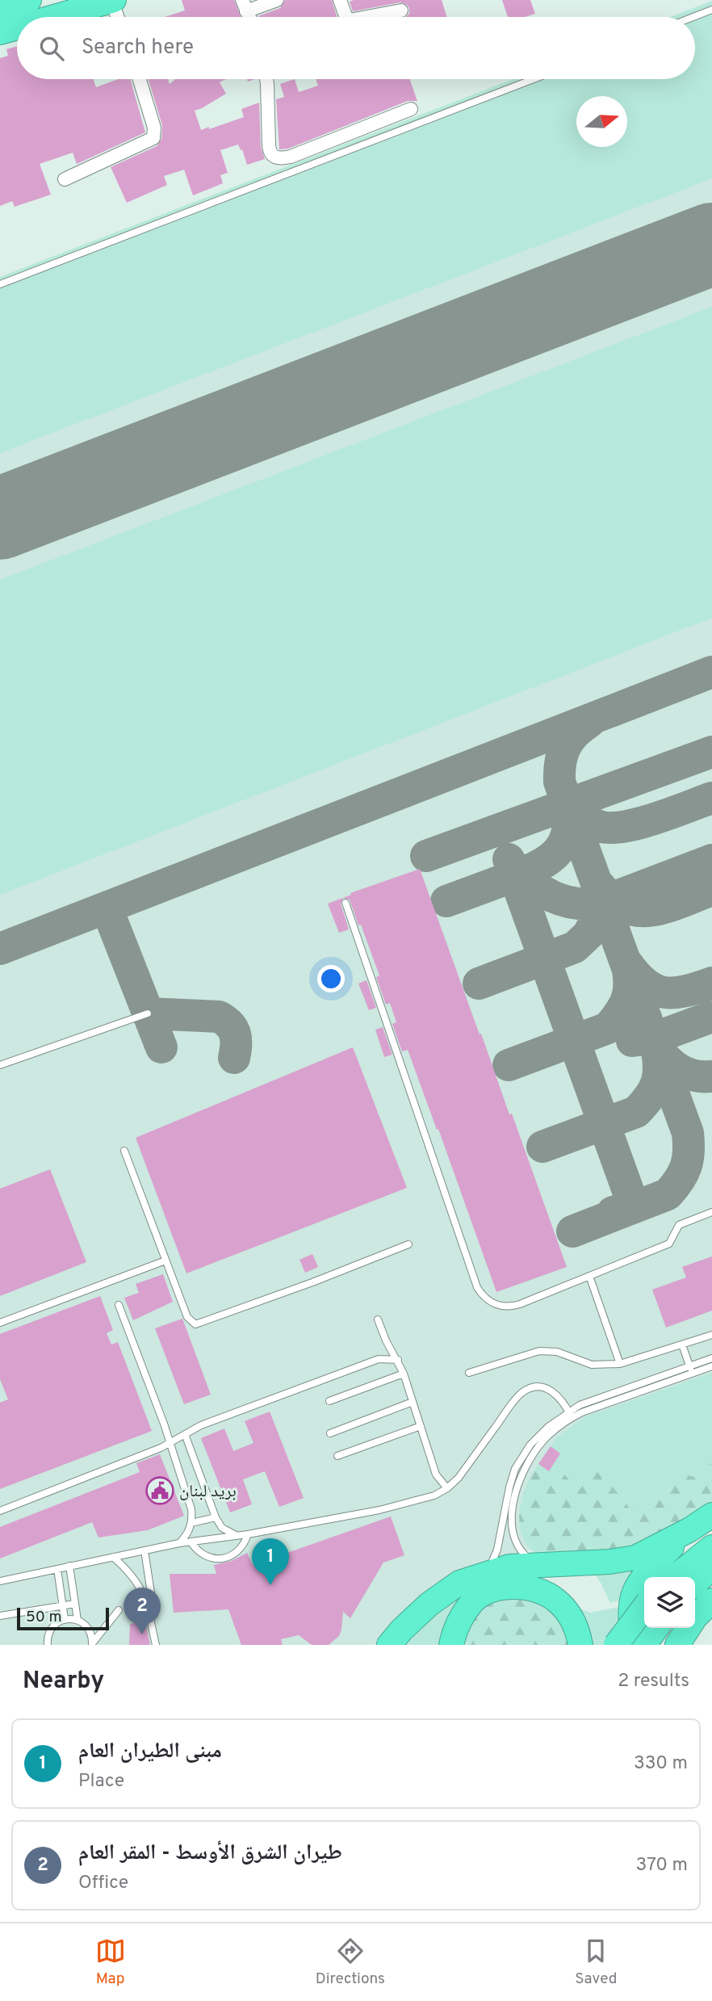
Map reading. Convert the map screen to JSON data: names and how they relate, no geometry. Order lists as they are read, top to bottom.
{
  "places": {
    "public building": ["بريد لبنان"]
  },
  "scale_bar": "50 m",
  "north": "right",
  "page": {
    "search": "Search here",
    "pins": ["1", "2"],
    "scale": "50 m",
    "heading": ["Nearby", "2 results"],
    "list": [
      {
        "mark": "1",
        "name": "مبنى الطيران العام",
        "note": "Place",
        "value": "330 m"
      },
      {
        "mark": "2",
        "name": "طيران الشرق الأوسط - المقر العام",
        "note": "Office",
        "value": "370 m"
      }
    ],
    "nav": ["Map", "Directions", "Saved"]
  }
}
